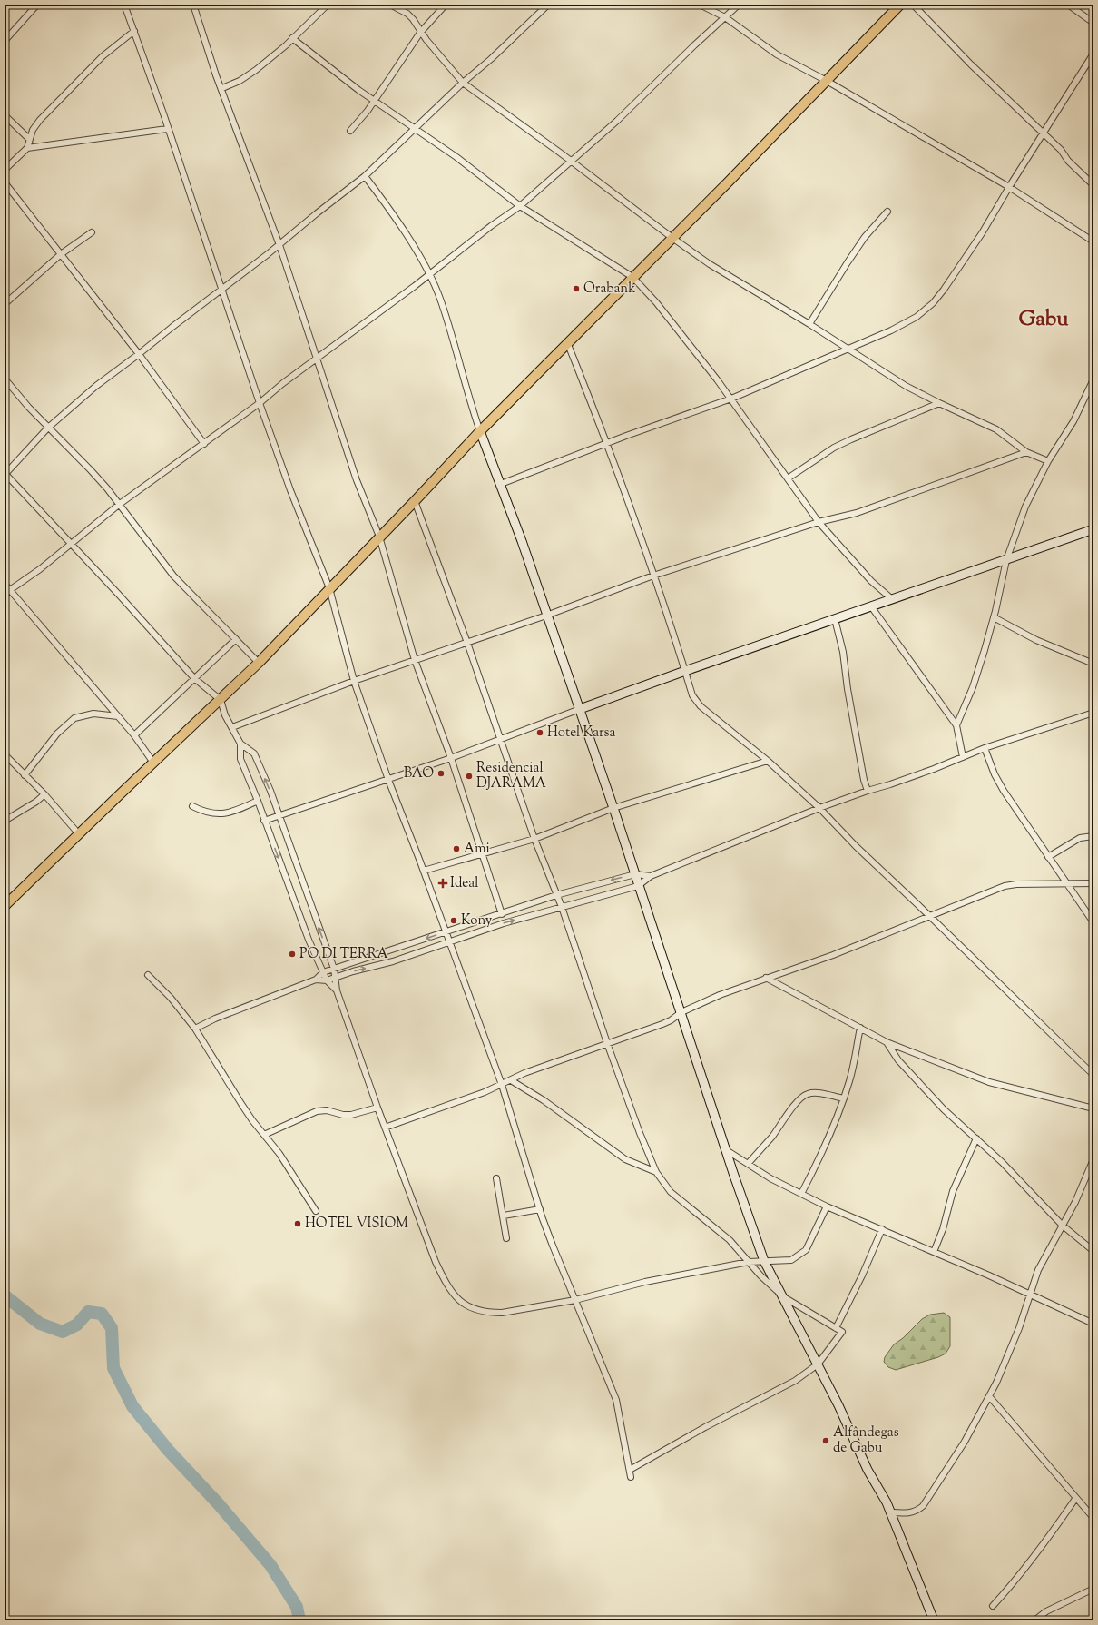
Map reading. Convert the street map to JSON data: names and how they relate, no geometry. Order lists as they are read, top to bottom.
{
  "districts": ["Gabu"],
  "places": {
    "other": [
      "Orabank",
      "Hotel Karsa",
      "BAO",
      "Residencial DJARAMA",
      "Ami",
      "Kony",
      "PO DI TERRA",
      "HOTEL VISIOM",
      "Alfândegas de Gabu"
    ],
    "health": ["Ideal"]
  }
}
